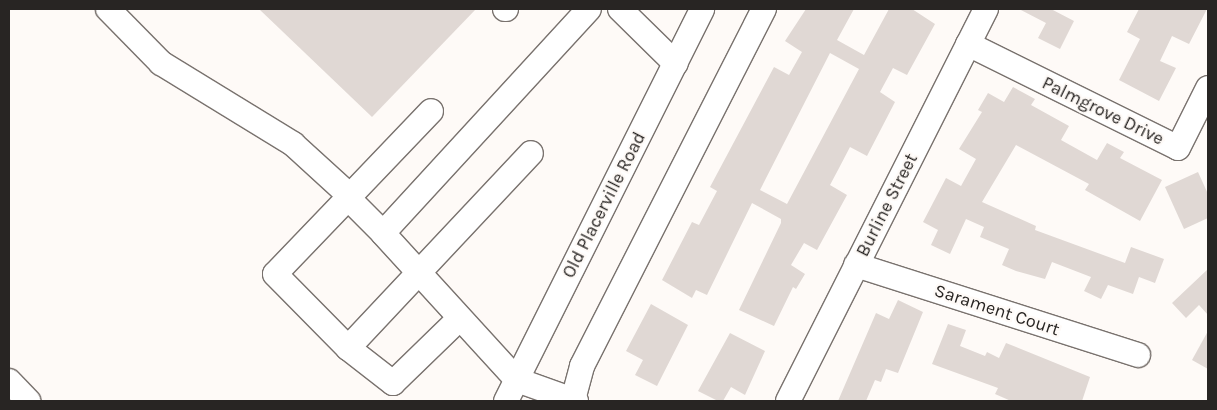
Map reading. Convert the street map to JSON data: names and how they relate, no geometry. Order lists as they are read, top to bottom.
{
  "streets": {
    "street": [
      "Palmgrove Drive",
      "Old Placerville Road",
      "Burline Street",
      "Sarament Court"
    ]
  },
  "crossings": [
    ["Palmgrove Drive", "Burline Street"],
    ["Burline Street", "Sarament Court"]
  ]
}
